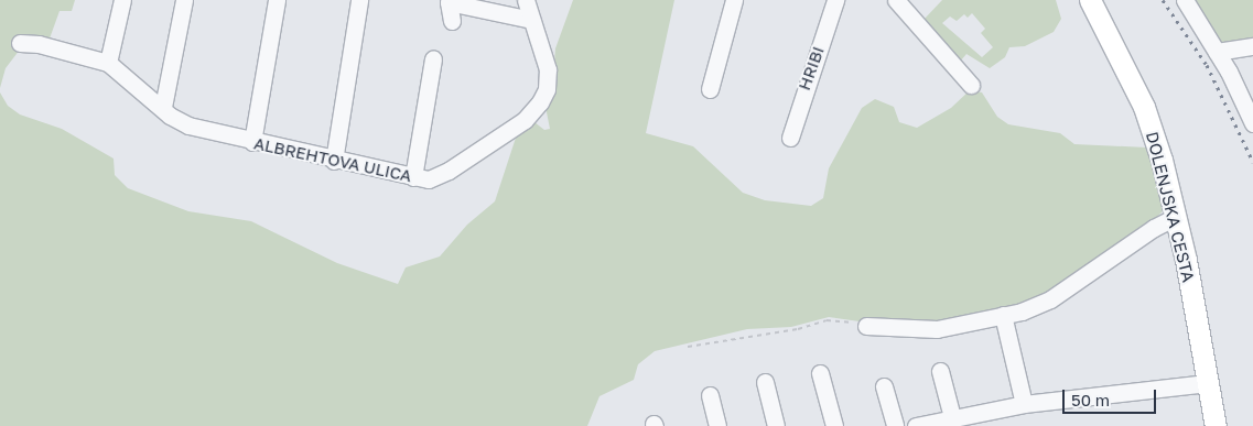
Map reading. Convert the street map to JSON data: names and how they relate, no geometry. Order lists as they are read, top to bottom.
{
  "streets": {
    "main road": ["DOLENJSKA CESTA"],
    "street": ["HRIBI", "ALBREHTOVA ULICA"]
  },
  "scale_bar": "50 m"
}
